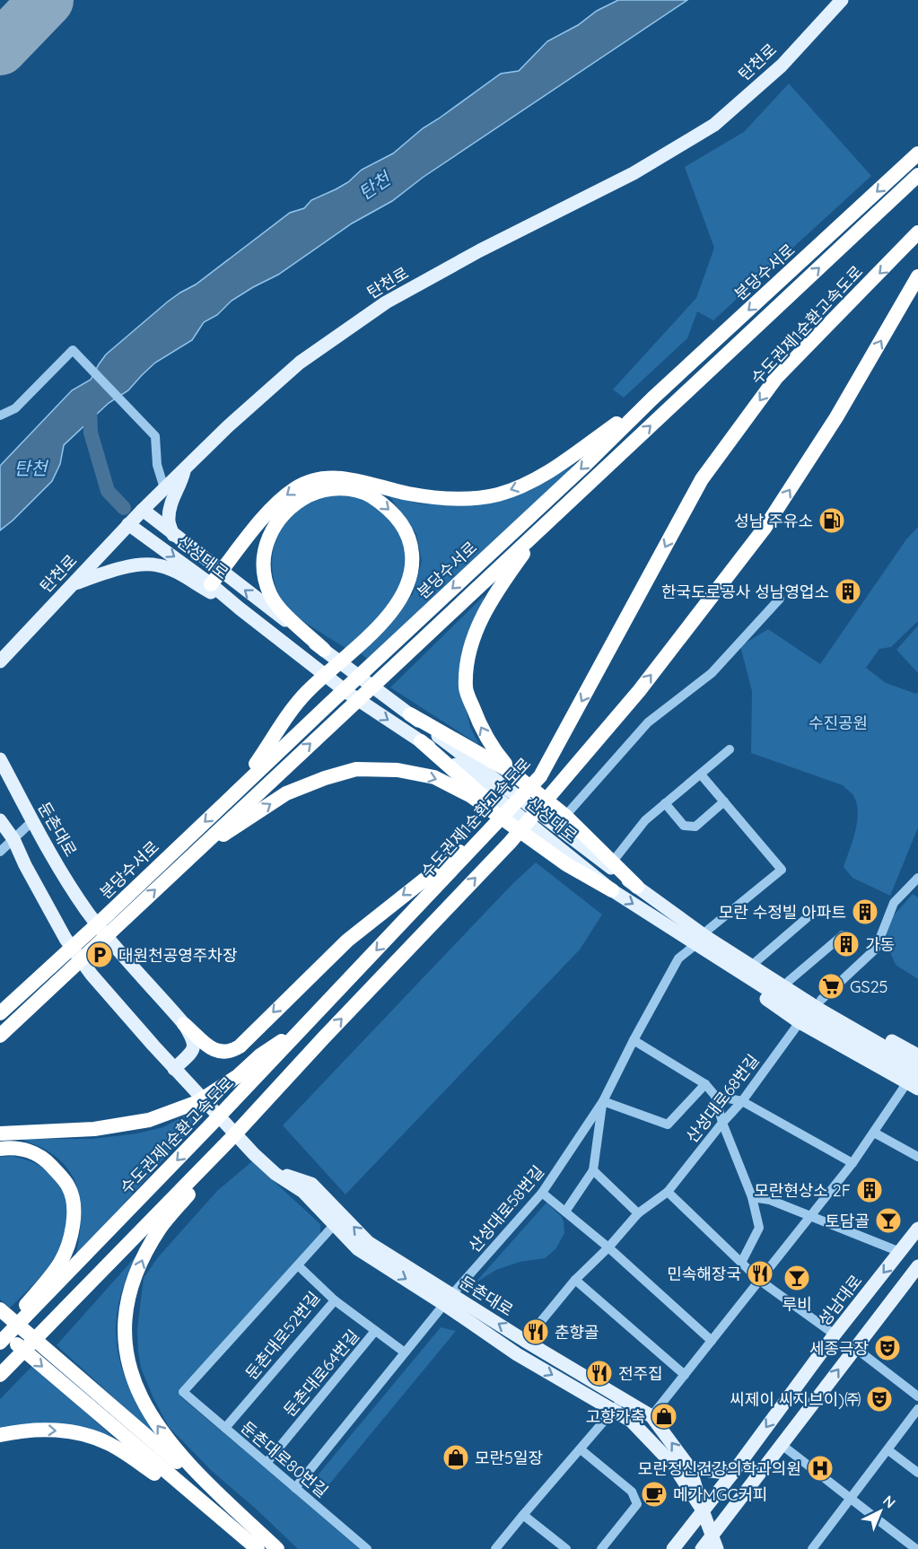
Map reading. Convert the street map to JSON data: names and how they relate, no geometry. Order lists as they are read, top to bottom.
{
  "streets": {
    "highway": ["분당수서로", "수도권제1순환고속도로"],
    "main road": [
      "탄천로",
      "산성대로",
      "둔촌대로",
      "성남대로"
    ],
    "street": [
      "산성대로68번길",
      "산성대로58번길",
      "둔촌대로52번길",
      "둔촌대로64번길",
      "둔촌대로80번길"
    ]
  },
  "crossings": [
    ["탄천로", "산성대로"],
    ["산성대로", "산성대로58번길"],
    ["둔촌대로", "산성대로68번길"],
    ["둔촌대로", "산성대로58번길"],
    ["둔촌대로", "성남대로"],
    ["둔촌대로", "둔촌대로52번길"],
    ["둔촌대로52번길", "둔촌대로80번길"],
    ["둔촌대로64번길", "둔촌대로80번길"]
  ],
  "water": ["탄천"],
  "parks": ["수진공원"],
  "places": {
    "fuel station": ["성남 주유소"],
    "building": [
      "한국도로공사 성남영업소",
      "모란 수정빌 아파트",
      "가동",
      "모란현상소 2F"
    ],
    "parking": ["대원천공영주차장"],
    "supermarket": ["GS25"],
    "bar": ["토담골", "루비"],
    "restaurant": ["민속해장국", "춘향골", "전주집"],
    "theatre": ["세종극장", "씨제이 씨지브이)㈜"],
    "shop": ["고향가축", "모란5일장"],
    "hospital": ["모란정신건강의학과의원"],
    "cafe": ["메가MGC커피"]
  },
  "north": "top right"
}
